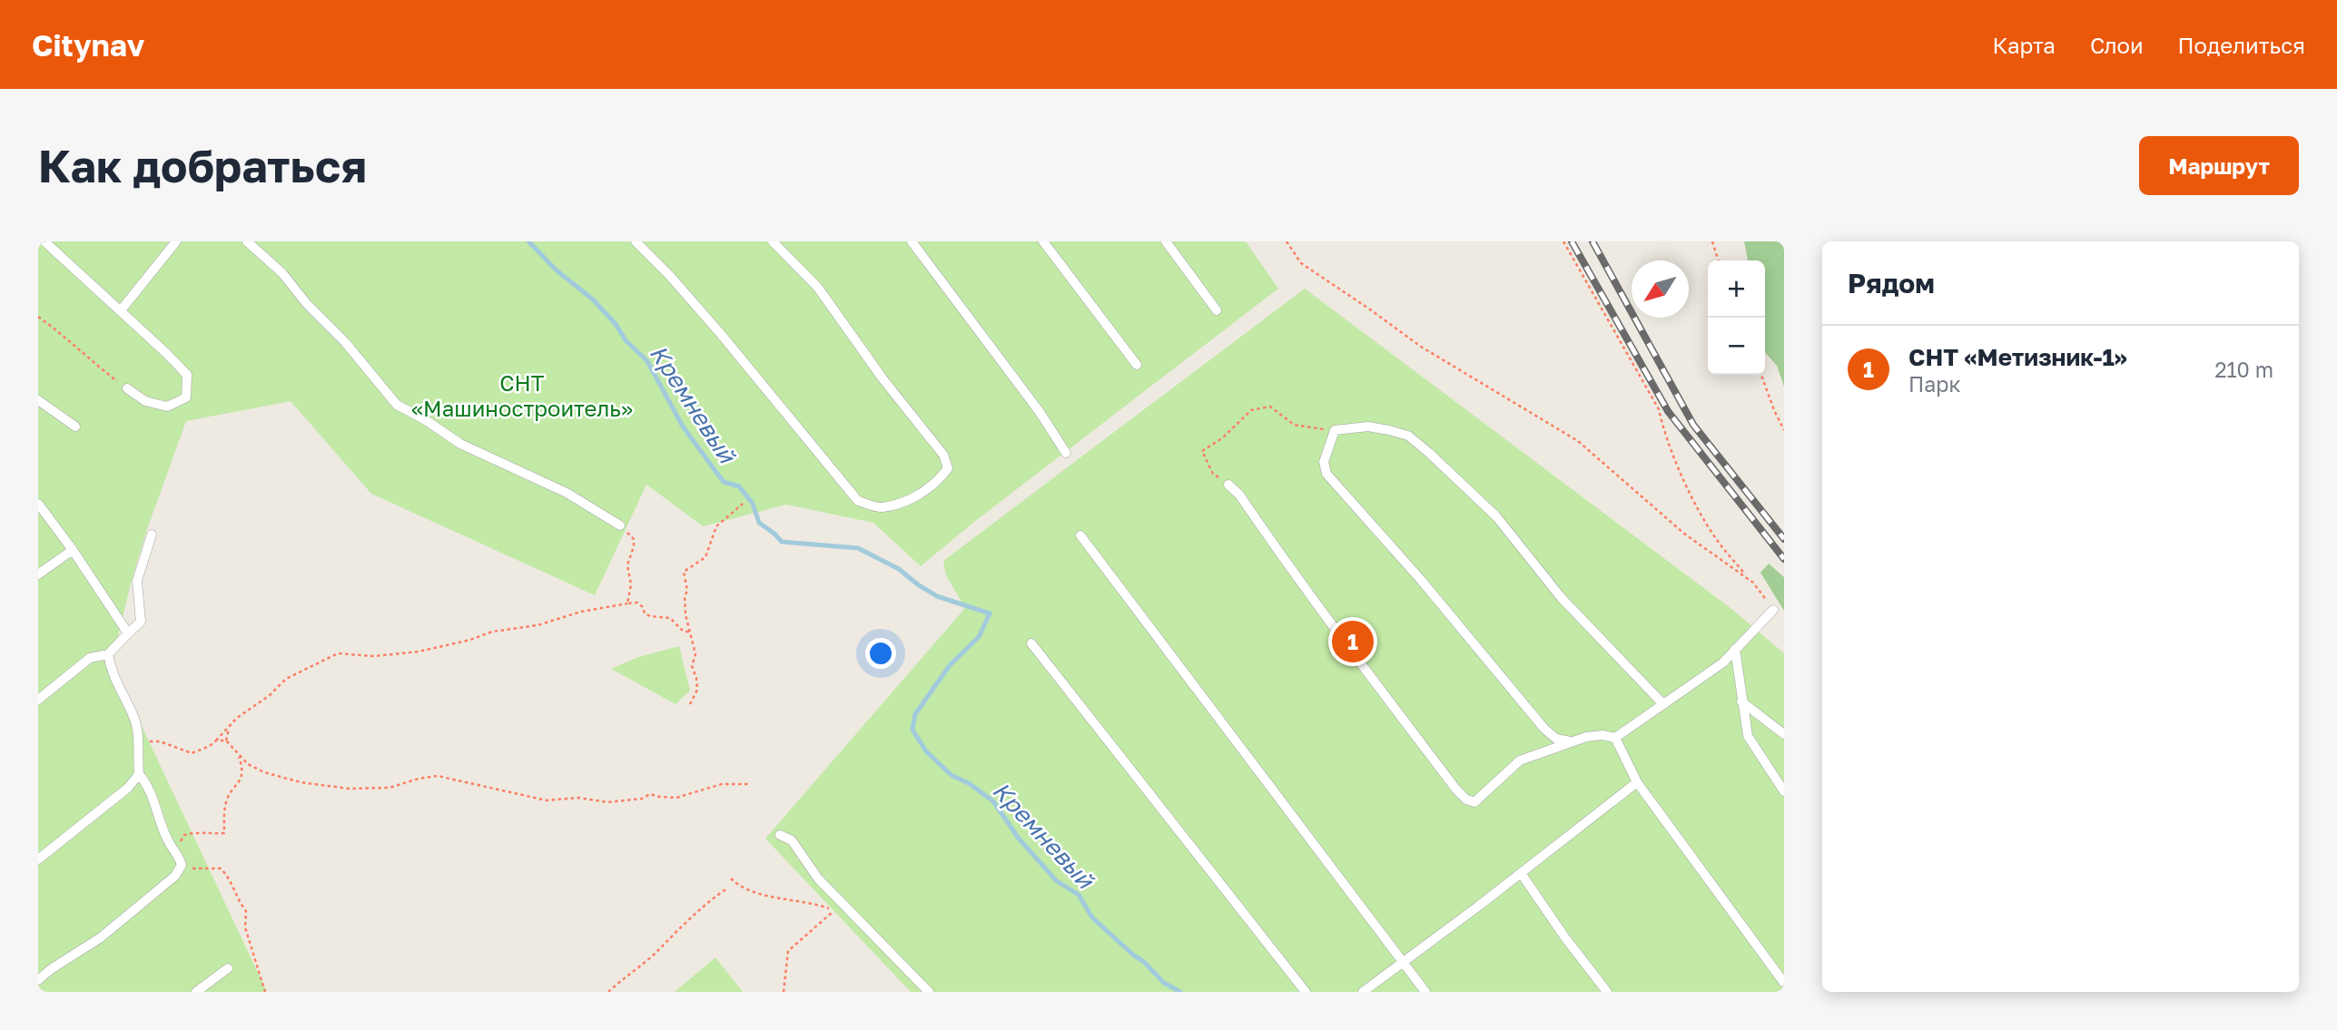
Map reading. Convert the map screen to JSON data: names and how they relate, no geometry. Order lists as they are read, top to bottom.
{
  "water": ["Кремневый"],
  "parks": ["СНТ «Машиностроитель»"],
  "north": "bottom left",
  "page": {
    "header": "Citynav",
    "nav": ["Карта", "Слои", "Поделиться"],
    "buttons": "Маршрут",
    "title": "Как добраться",
    "heading": "Рядом",
    "map_buttons": ["+", "−"],
    "list": [
      {
        "mark": "1",
        "name": "СНТ «Метизник-1»",
        "note": "Парк",
        "value": "210 m"
      }
    ],
    "pins": "1"
  }
}
